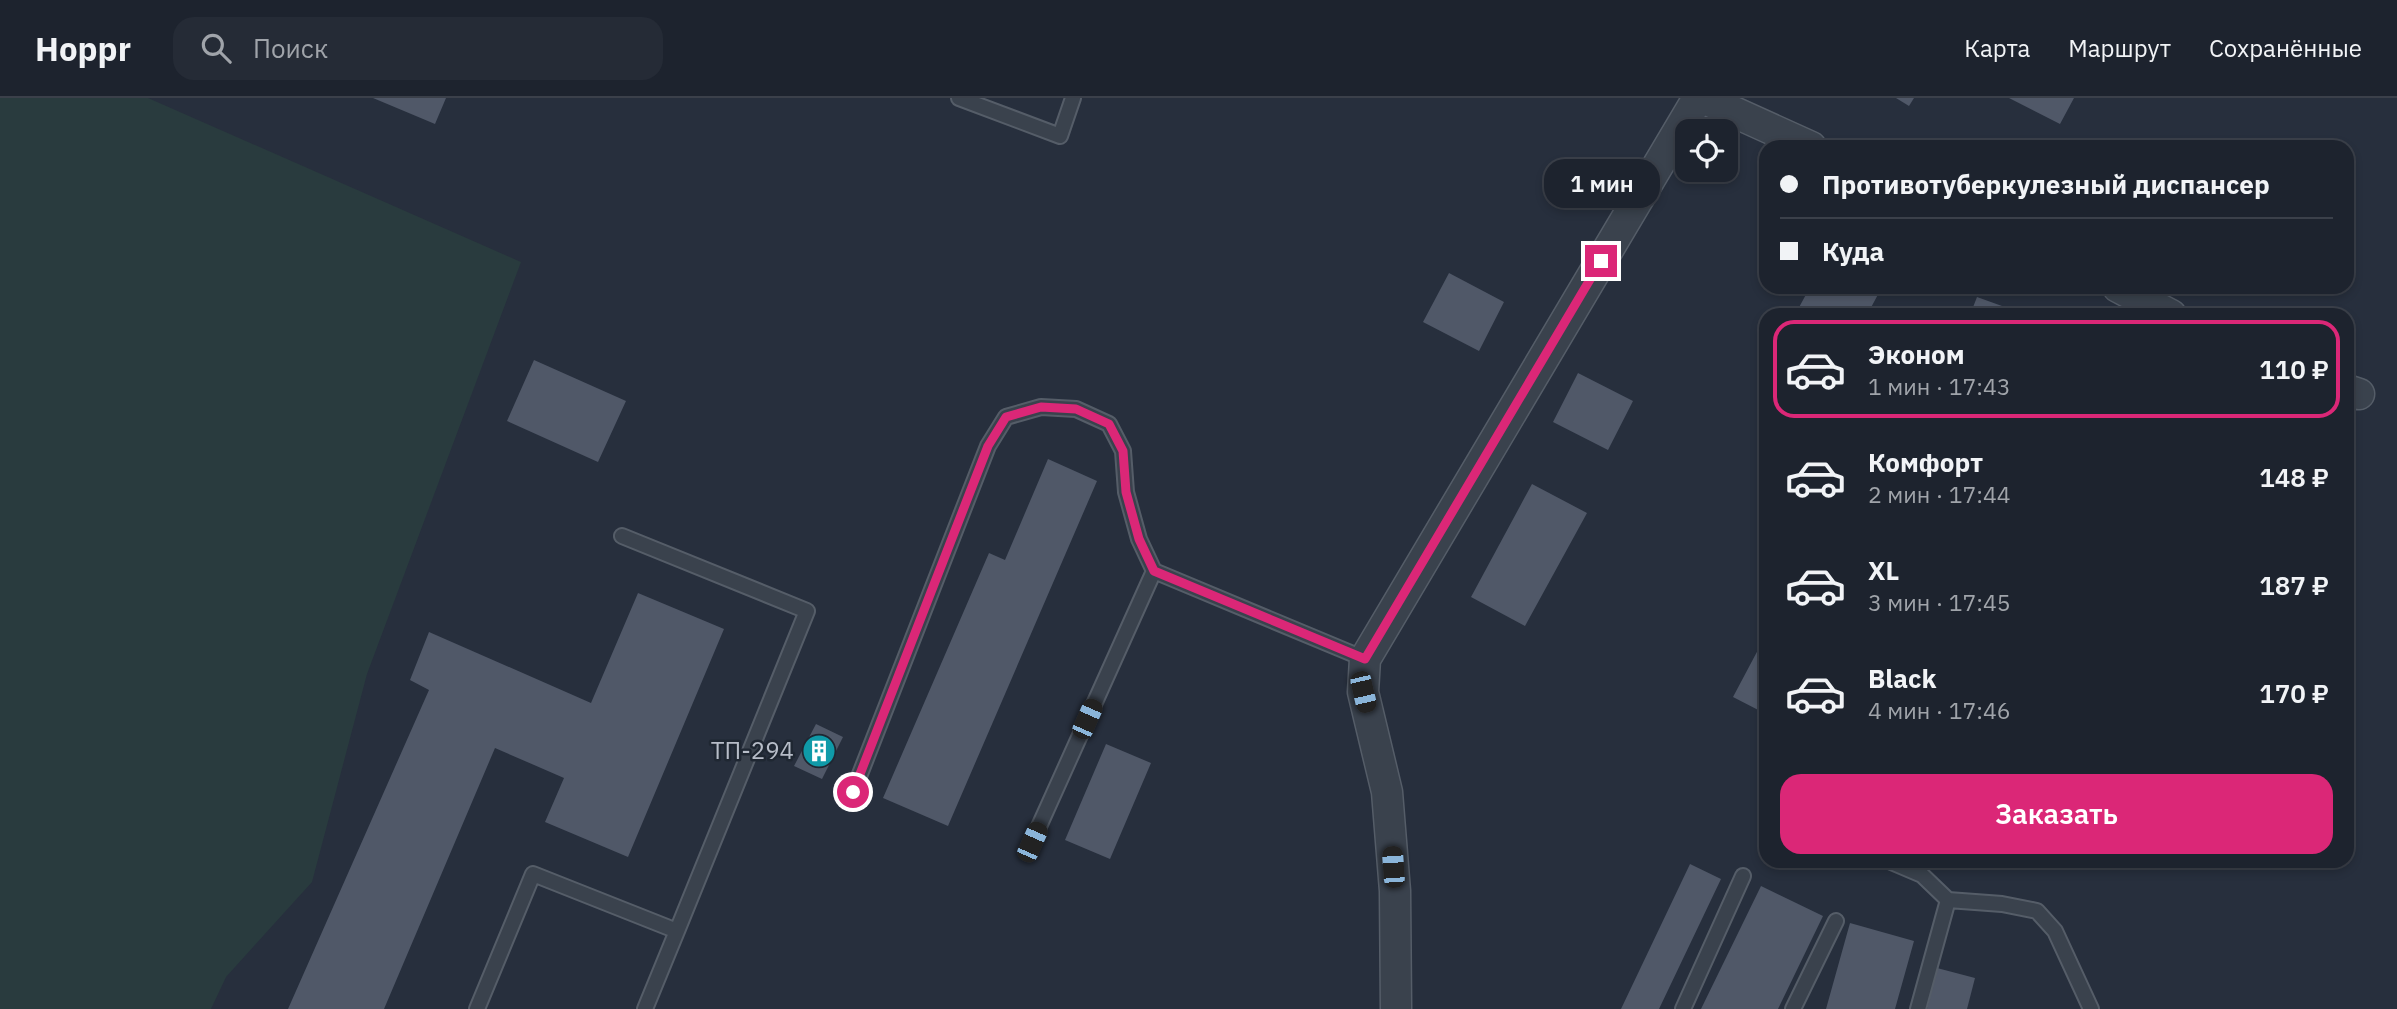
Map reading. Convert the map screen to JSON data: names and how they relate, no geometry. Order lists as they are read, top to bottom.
{
  "places": {
    "building": ["ТП-294"]
  },
  "page": {
    "header": "Hoppr",
    "search": "Поиск",
    "nav": ["Карта", "Маршрут", "Сохранённые"],
    "banner": ["Противотуберкулезный диспансер", "Куда"],
    "bubble": "1 мин",
    "list": [
      {
        "name": "Эконом",
        "note": "1 мин · 17:43",
        "value": "110 ₽"
      },
      {
        "name": "Комфорт",
        "note": "2 мин · 17:44",
        "value": "148 ₽"
      },
      {
        "name": "XL",
        "note": "3 мин · 17:45",
        "value": "187 ₽"
      },
      {
        "name": "Black",
        "note": "4 мин · 17:46",
        "value": "170 ₽"
      }
    ],
    "buttons": "Заказать"
  }
}
